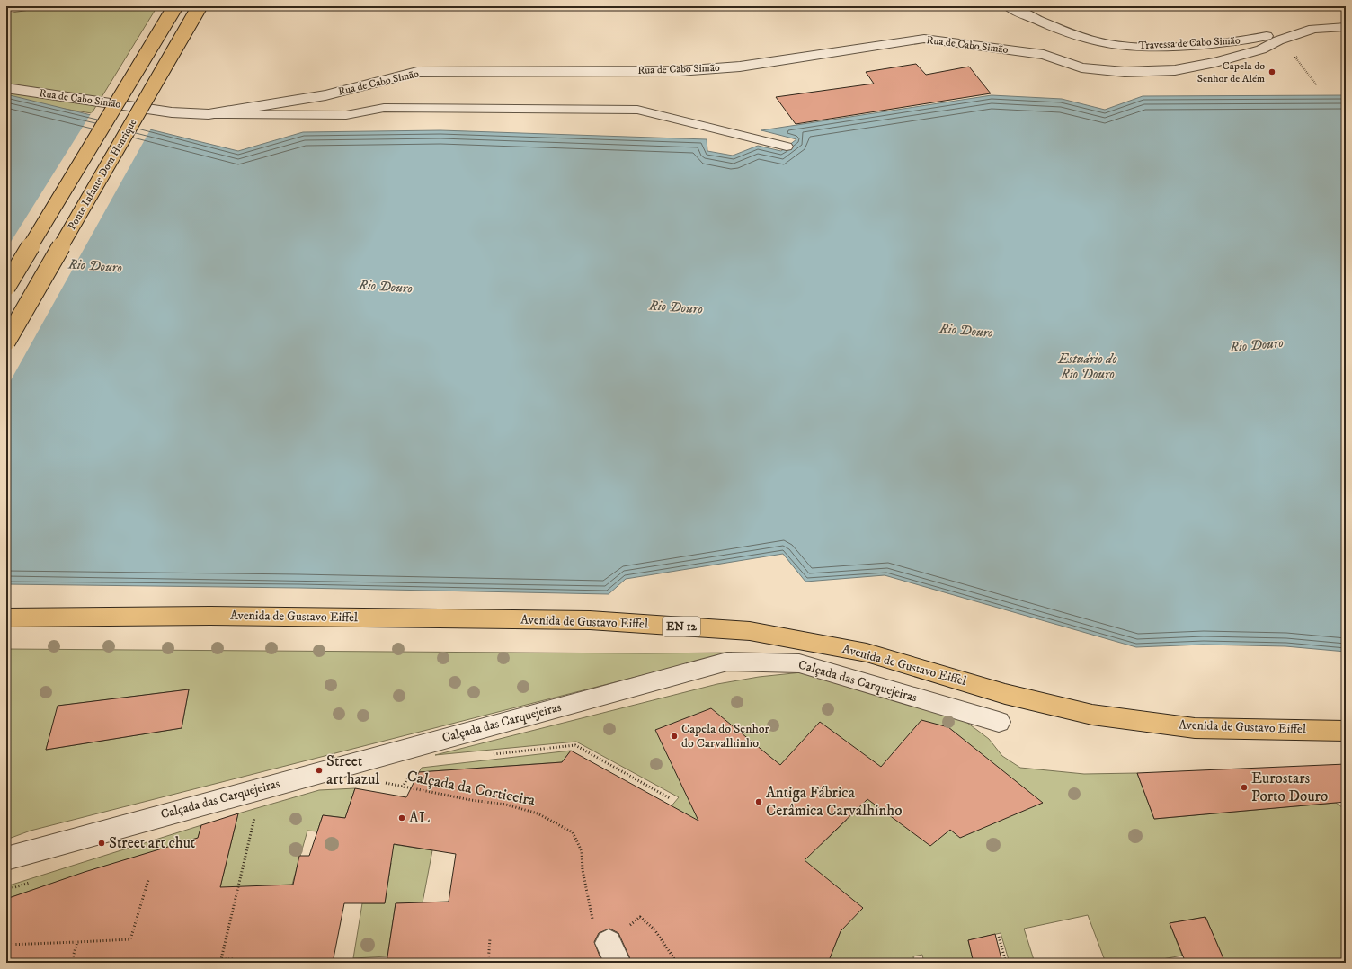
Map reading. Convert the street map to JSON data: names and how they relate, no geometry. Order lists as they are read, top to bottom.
{
  "streets": {
    "main road": ["Ponte Infante Dom Henrique", "Avenida de Gustavo Eiffel", "EN 12"],
    "street": ["Travessa de Cabo Simão", "Rua de Cabo Simão", "Calçada das Carquejeiras"],
    "path": ["Calçada da Corticeira"]
  },
  "crossings": [
    ["Travessa de Cabo Simão", "Rua de Cabo Simão"]
  ],
  "water": ["Rio Douro", "Estuário do Rio Douro"],
  "places": [
    "Capela do Senhor de Além",
    "Capela do Senhor do Carvalhinho",
    "Street art hazul",
    "Eurostars Porto Douro",
    "Antiga Fábrica Cerâmica Carvalhinho",
    "AL",
    "Street art chut"
  ]
}
